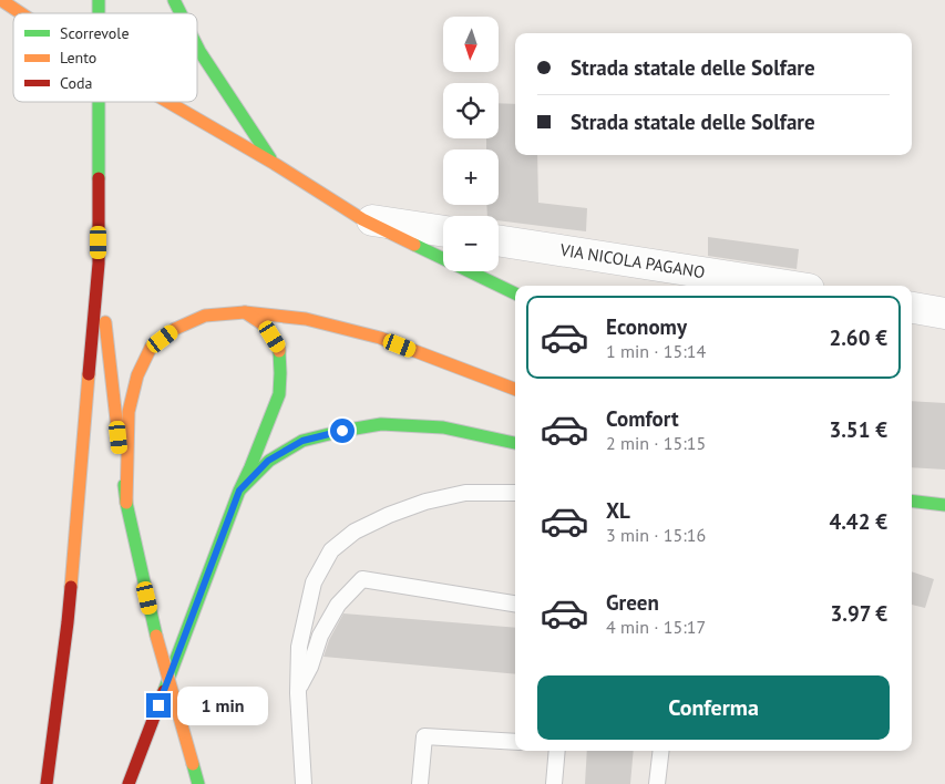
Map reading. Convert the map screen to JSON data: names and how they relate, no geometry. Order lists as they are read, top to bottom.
{
  "streets": {
    "street": ["VIA NICOLA PAGANO"]
  },
  "legend": ["Scorrevole", "Lento", "Coda"],
  "north": "bottom",
  "page": {
    "map_buttons": ["+", "−"],
    "banner": ["Strada statale delle Solfare", "Strada statale delle Solfare"],
    "list": [
      {
        "name": "Economy",
        "note": "1 min · 15:14",
        "value": "2.60 €"
      },
      {
        "name": "Comfort",
        "note": "2 min · 15:15",
        "value": "3.51 €"
      },
      {
        "name": "XL",
        "note": "3 min · 15:16",
        "value": "4.42 €"
      },
      {
        "name": "Green",
        "note": "4 min · 15:17",
        "value": "3.97 €"
      }
    ],
    "buttons": "Conferma",
    "bubble": "1 min"
  }
}
